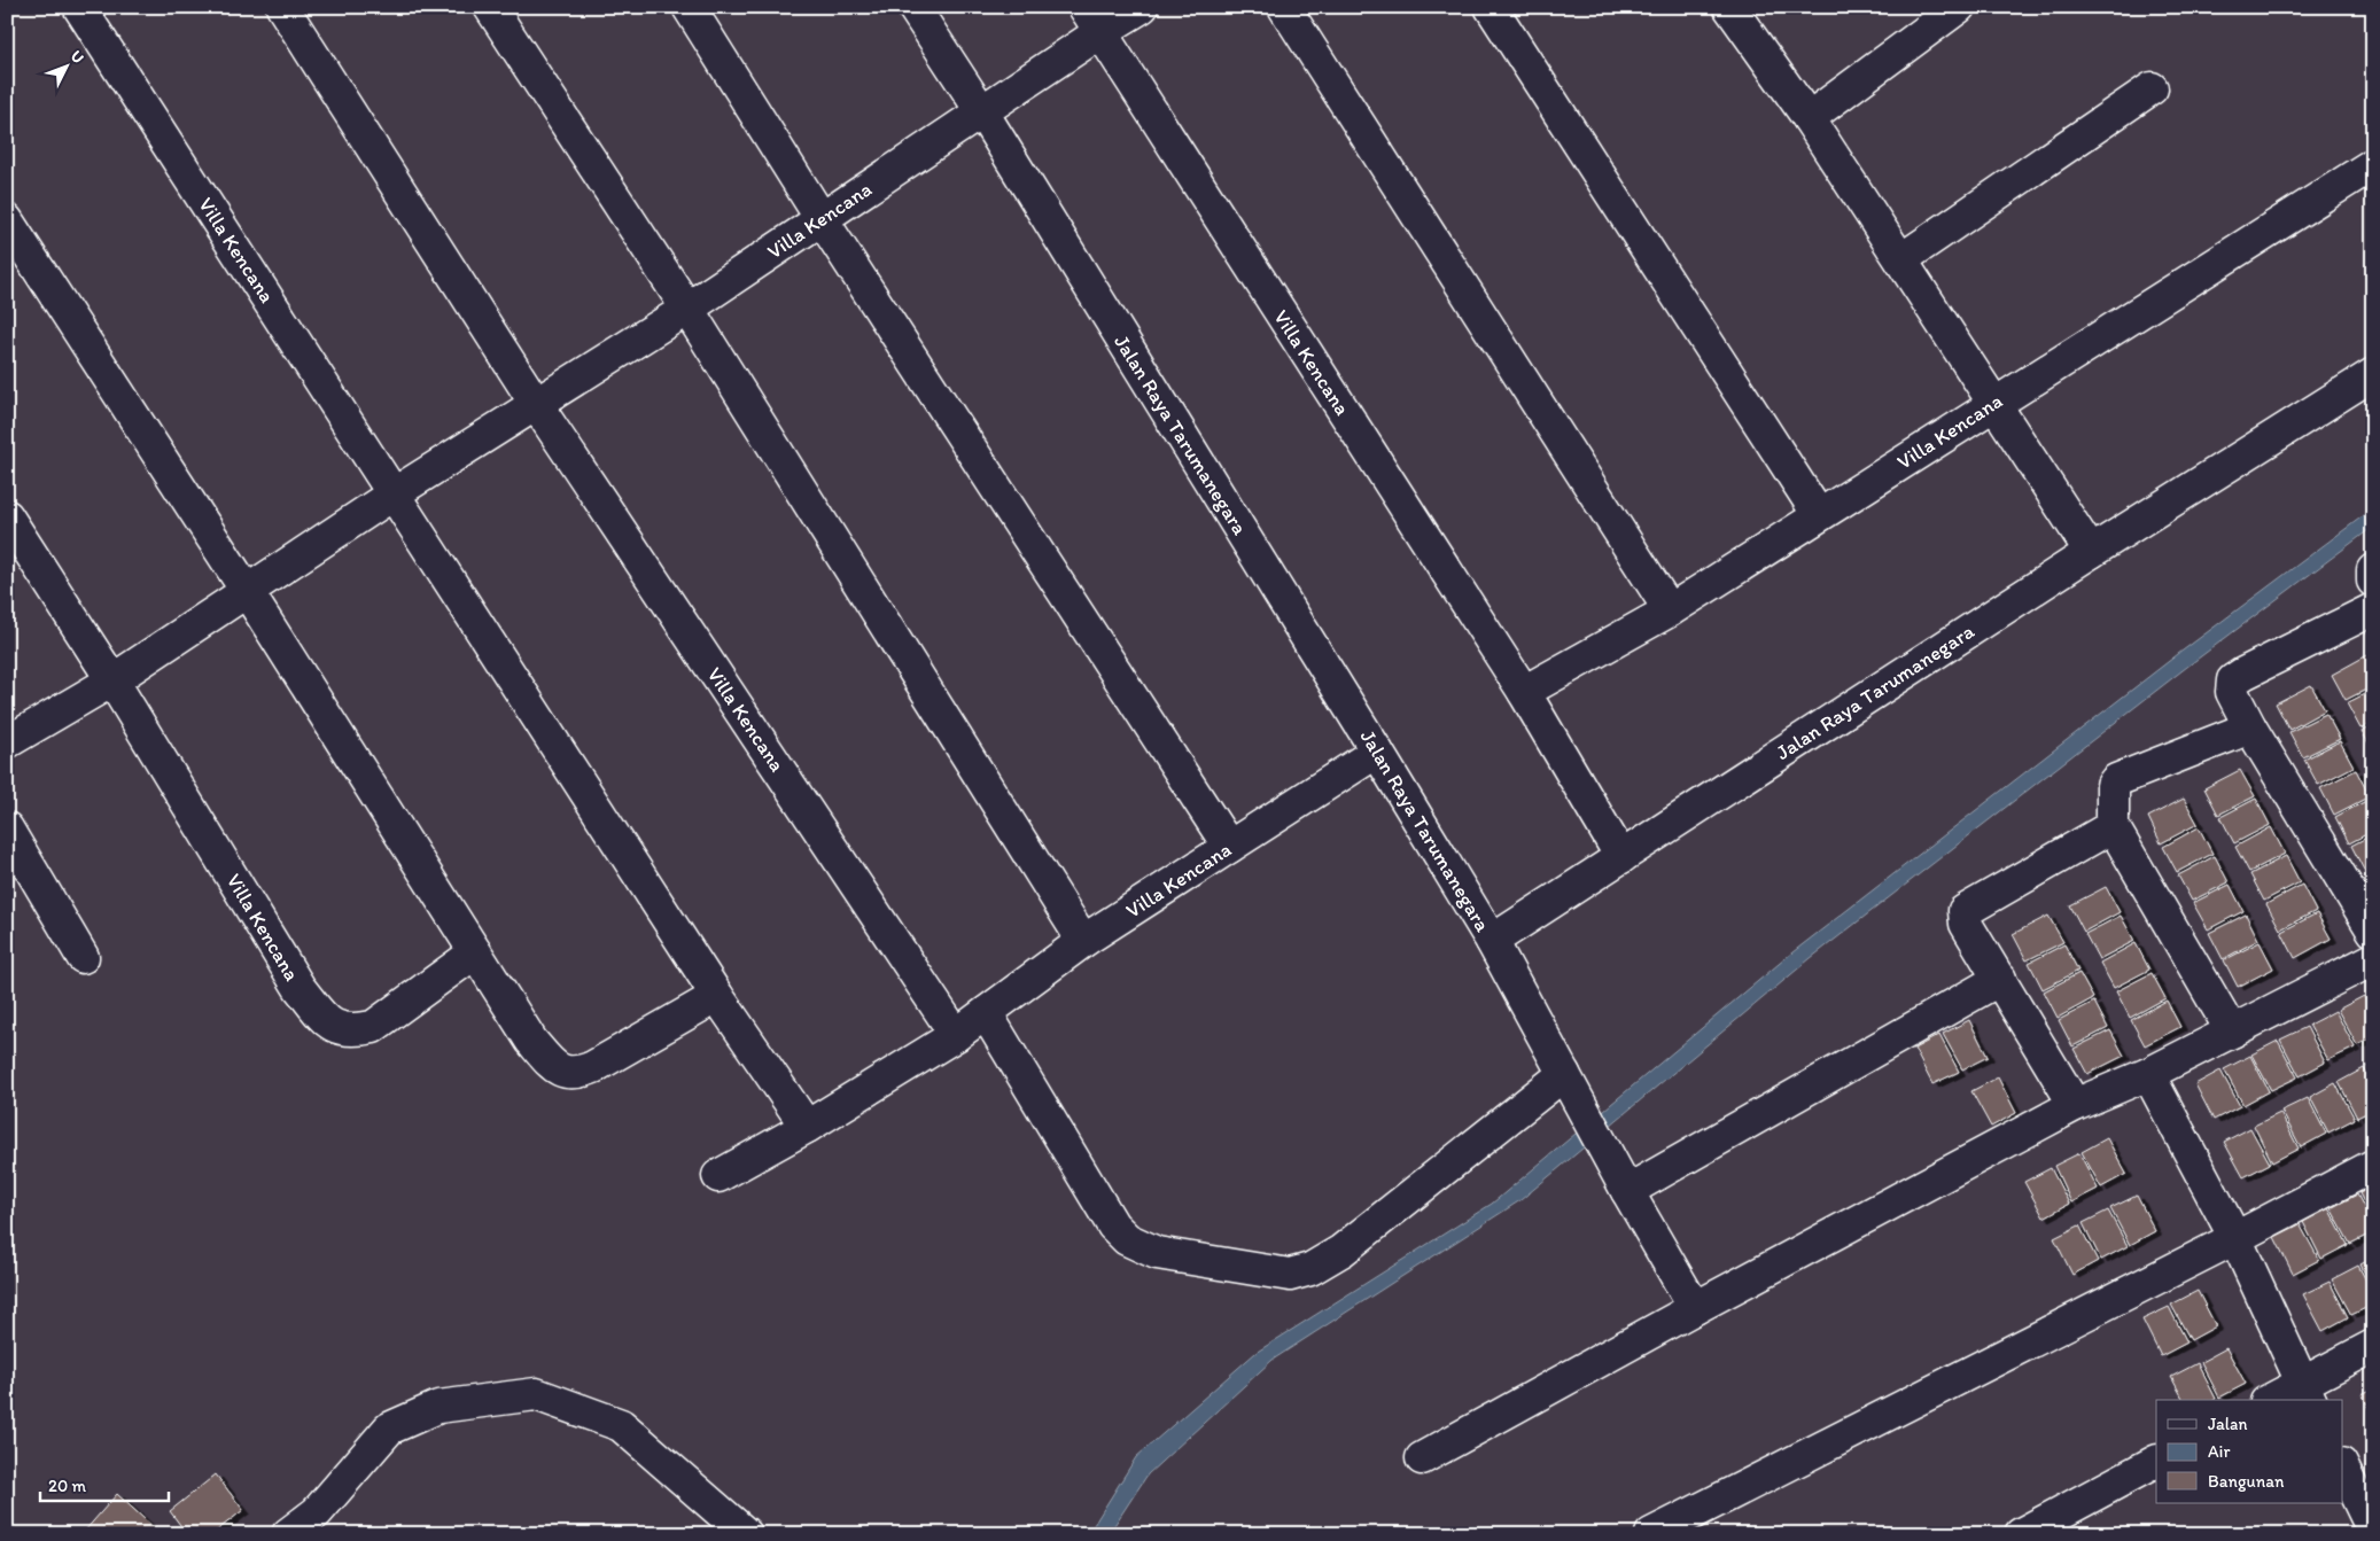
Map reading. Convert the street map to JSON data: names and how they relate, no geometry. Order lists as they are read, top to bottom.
{
  "streets": {
    "street": ["Villa Kencana", "Jalan Raya Tarumanegara"]
  },
  "crossings": [
    ["Villa Kencana", "Jalan Raya Tarumanegara"]
  ],
  "legend": ["Jalan", "Air", "Bangunan"],
  "scale_bar": "20 m",
  "north": "top right"
}
